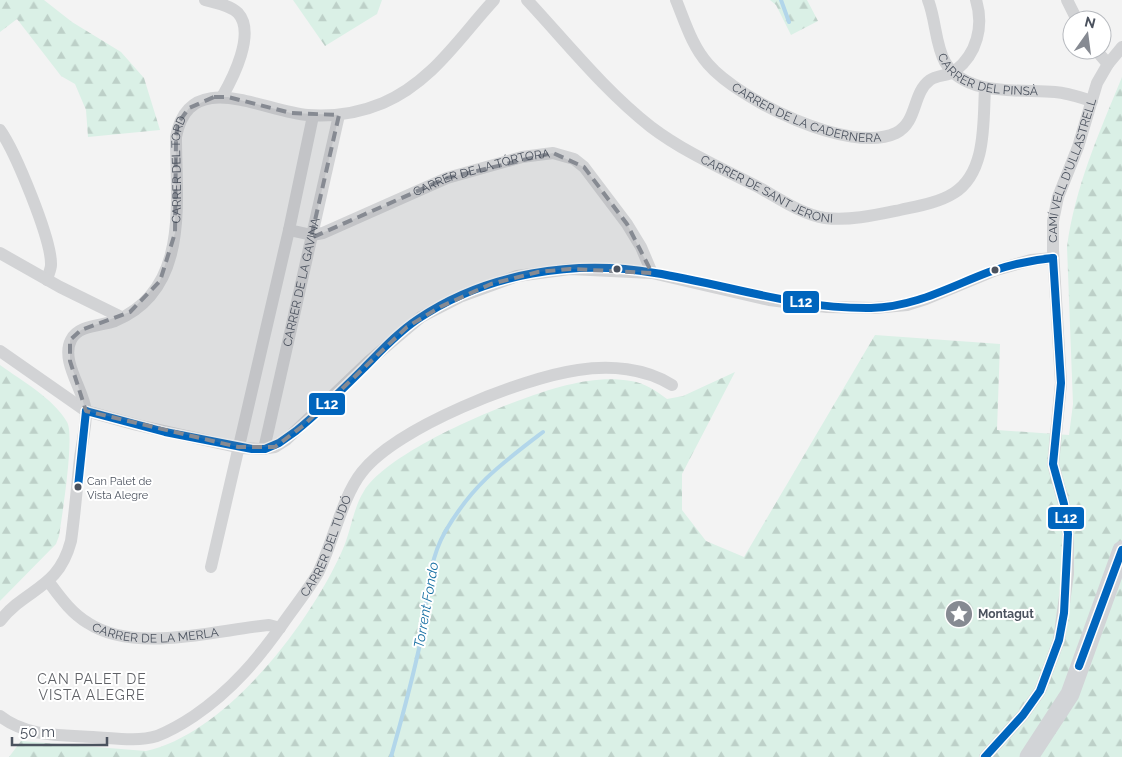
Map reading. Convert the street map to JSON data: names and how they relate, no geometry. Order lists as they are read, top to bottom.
{
  "streets": {
    "street": [
      "CARRER DEL PINSÀ",
      "CARRER DE LA CADERNERA",
      "CARRER DEL TORD",
      "CAMÍ VELL D'ULLASTRELL",
      "CARRER DE LA TÓRTORA",
      "CARRER DE SANT JERONI",
      "CARRER DE LA GAVINA",
      "CARRER DEL TUDÓ",
      "CARRER DE LA MERLA"
    ]
  },
  "crossings": [
    ["CARRER DEL PINSÀ", "CARRER DE LA CADERNERA"],
    ["CARRER DEL PINSÀ", "CAMÍ VELL D'ULLASTRELL"],
    ["CARRER DEL PINSÀ", "CARRER DE SANT JERONI"],
    ["CARRER DEL TORD", "CARRER DE LA GAVINA"],
    ["CARRER DE LA TÓRTORA", "CARRER DE LA GAVINA"],
    ["CARRER DEL TUDÓ", "CARRER DE LA MERLA"]
  ],
  "districts": ["CAN PALET DE VISTA ALEGRE"],
  "water": ["Torrent Fondo"],
  "places": {
    "other": ["Can Palet de Vista Alegre"],
    "place": ["Montagut"]
  },
  "lines": ["transit line L12"],
  "scale_bar": "50 m",
  "north": "top"
}
